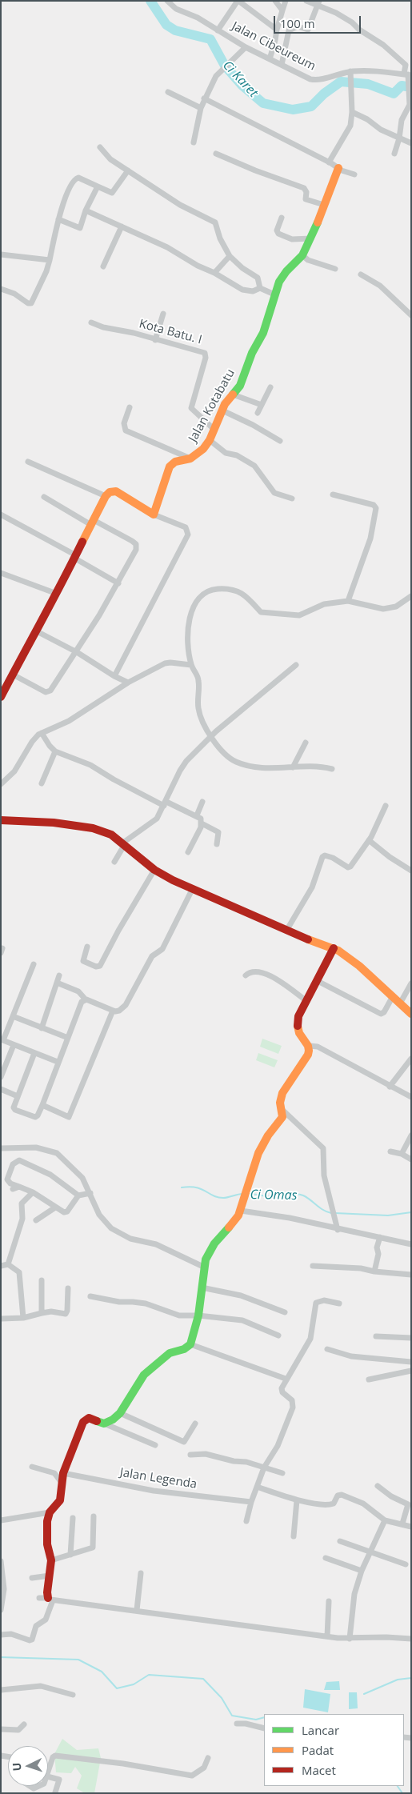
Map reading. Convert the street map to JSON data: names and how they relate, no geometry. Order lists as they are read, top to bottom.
{
  "streets": {
    "street": [
      "Jalan Cibeureum",
      "Kota Batu. I",
      "Jalan Kotabatu",
      "Jalan Legenda"
    ]
  },
  "crossings": [
    ["Kota Batu. I", "Jalan Kotabatu"]
  ],
  "water": ["Ci Karet", "Ci Omas"],
  "legend": ["Lancar", "Padat", "Macet"],
  "scale_bar": "100 m",
  "north": "left"
}
